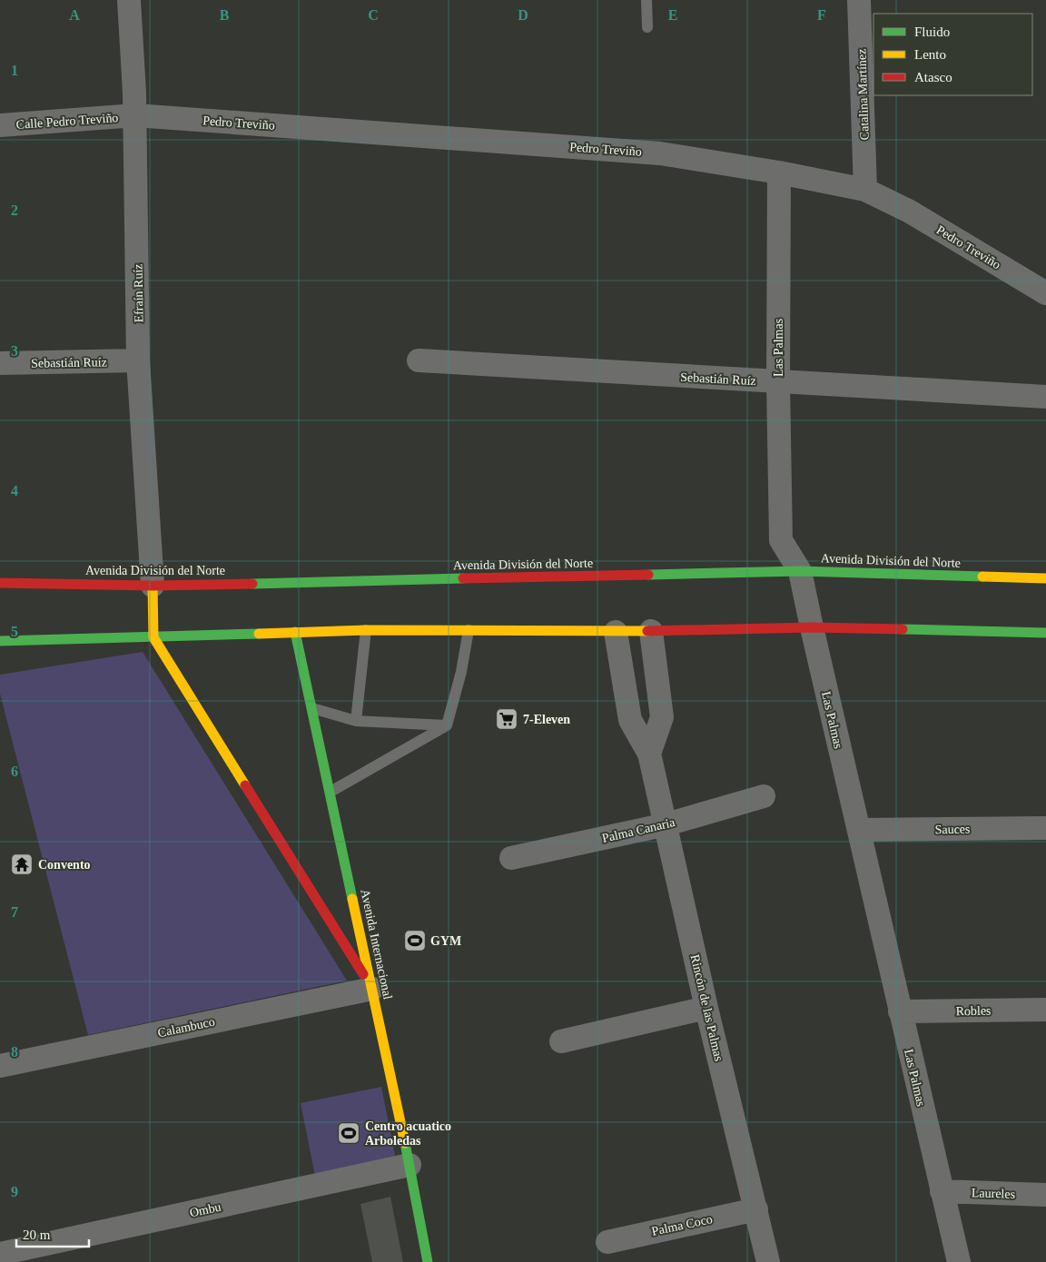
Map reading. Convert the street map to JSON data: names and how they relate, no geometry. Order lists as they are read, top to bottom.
{
  "streets": {
    "main road": ["Avenida División del Norte", "Avenida Internacional"],
    "street": [
      "Catalina Martínez",
      "Calle Pedro Treviño",
      "Pedro Treviño",
      "Efraín Ruíz",
      "Las Palmas",
      "Sebastián Ruíz",
      "Sauces",
      "Palma Canaria",
      "Rincón de las Palmas",
      "Robles",
      "Calambuco",
      "Laureles",
      "Ombu",
      "Palma Coco"
    ]
  },
  "crossings": [
    ["Catalina Martínez", "Pedro Treviño"],
    ["Calle Pedro Treviño", "Pedro Treviño"],
    ["Calle Pedro Treviño", "Efraín Ruíz"],
    ["Pedro Treviño", "Efraín Ruíz"],
    ["Pedro Treviño", "Las Palmas"],
    ["Efraín Ruíz", "Sebastián Ruíz"],
    ["Efraín Ruíz", "Avenida División del Norte"],
    ["Las Palmas", "Sebastián Ruíz"],
    ["Las Palmas", "Avenida División del Norte"],
    ["Las Palmas", "Sauces"],
    ["Las Palmas", "Robles"],
    ["Las Palmas", "Laureles"],
    ["Palma Canaria", "Rincón de las Palmas"],
    ["Avenida Internacional", "Calambuco"],
    ["Avenida Internacional", "Ombu"],
    ["Rincón de las Palmas", "Palma Coco"]
  ],
  "places": {
    "supermarket": ["7-Eleven"],
    "temple": ["Convento"],
    "sports": ["GYM", "Centro acuatico Arboledas"]
  },
  "legend": ["Fluido", "Lento", "Atasco"],
  "scale_bar": "20 m",
  "grid": {
    "columns": [
      "A",
      "B",
      "C",
      "D",
      "E",
      "F"
    ],
    "rows": [
      "1",
      "2",
      "3",
      "4",
      "5",
      "6",
      "7",
      "8",
      "9"
    ]
  }
}
